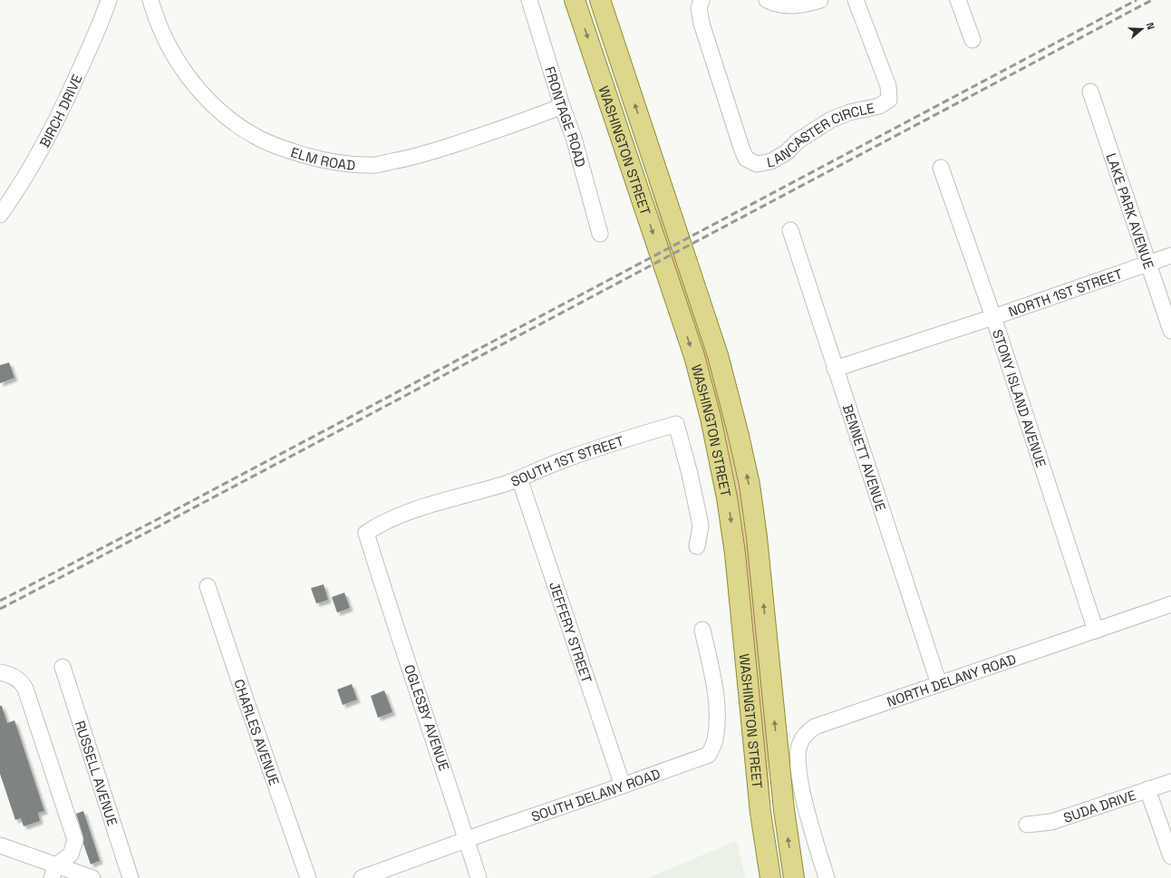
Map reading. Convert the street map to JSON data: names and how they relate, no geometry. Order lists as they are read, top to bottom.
{
  "streets": {
    "main road": ["WASHINGTON STREET"],
    "street": [
      "BIRCH DRIVE",
      "FRONTAGE ROAD",
      "LANCASTER CIRCLE",
      "ELM ROAD",
      "LAKE PARK AVENUE",
      "NORTH 1ST STREET",
      "STONY ISLAND AVENUE",
      "BENNETT AVENUE",
      "SOUTH 1ST STREET",
      "JEFFERY STREET",
      "NORTH DELANY ROAD",
      "OGLESBY AVENUE",
      "CHARLES AVENUE",
      "RUSSELL AVENUE",
      "SOUTH DELANY ROAD",
      "SUDA DRIVE"
    ]
  },
  "crossings": [
    ["FRONTAGE ROAD", "ELM ROAD"],
    ["LAKE PARK AVENUE", "NORTH 1ST STREET"],
    ["NORTH 1ST STREET", "STONY ISLAND AVENUE"],
    ["NORTH 1ST STREET", "BENNETT AVENUE"],
    ["STONY ISLAND AVENUE", "NORTH DELANY ROAD"],
    ["BENNETT AVENUE", "NORTH DELANY ROAD"],
    ["SOUTH 1ST STREET", "JEFFERY STREET"],
    ["SOUTH 1ST STREET", "OGLESBY AVENUE"],
    ["JEFFERY STREET", "SOUTH DELANY ROAD"],
    ["OGLESBY AVENUE", "SOUTH DELANY ROAD"]
  ],
  "north": "right"
}
